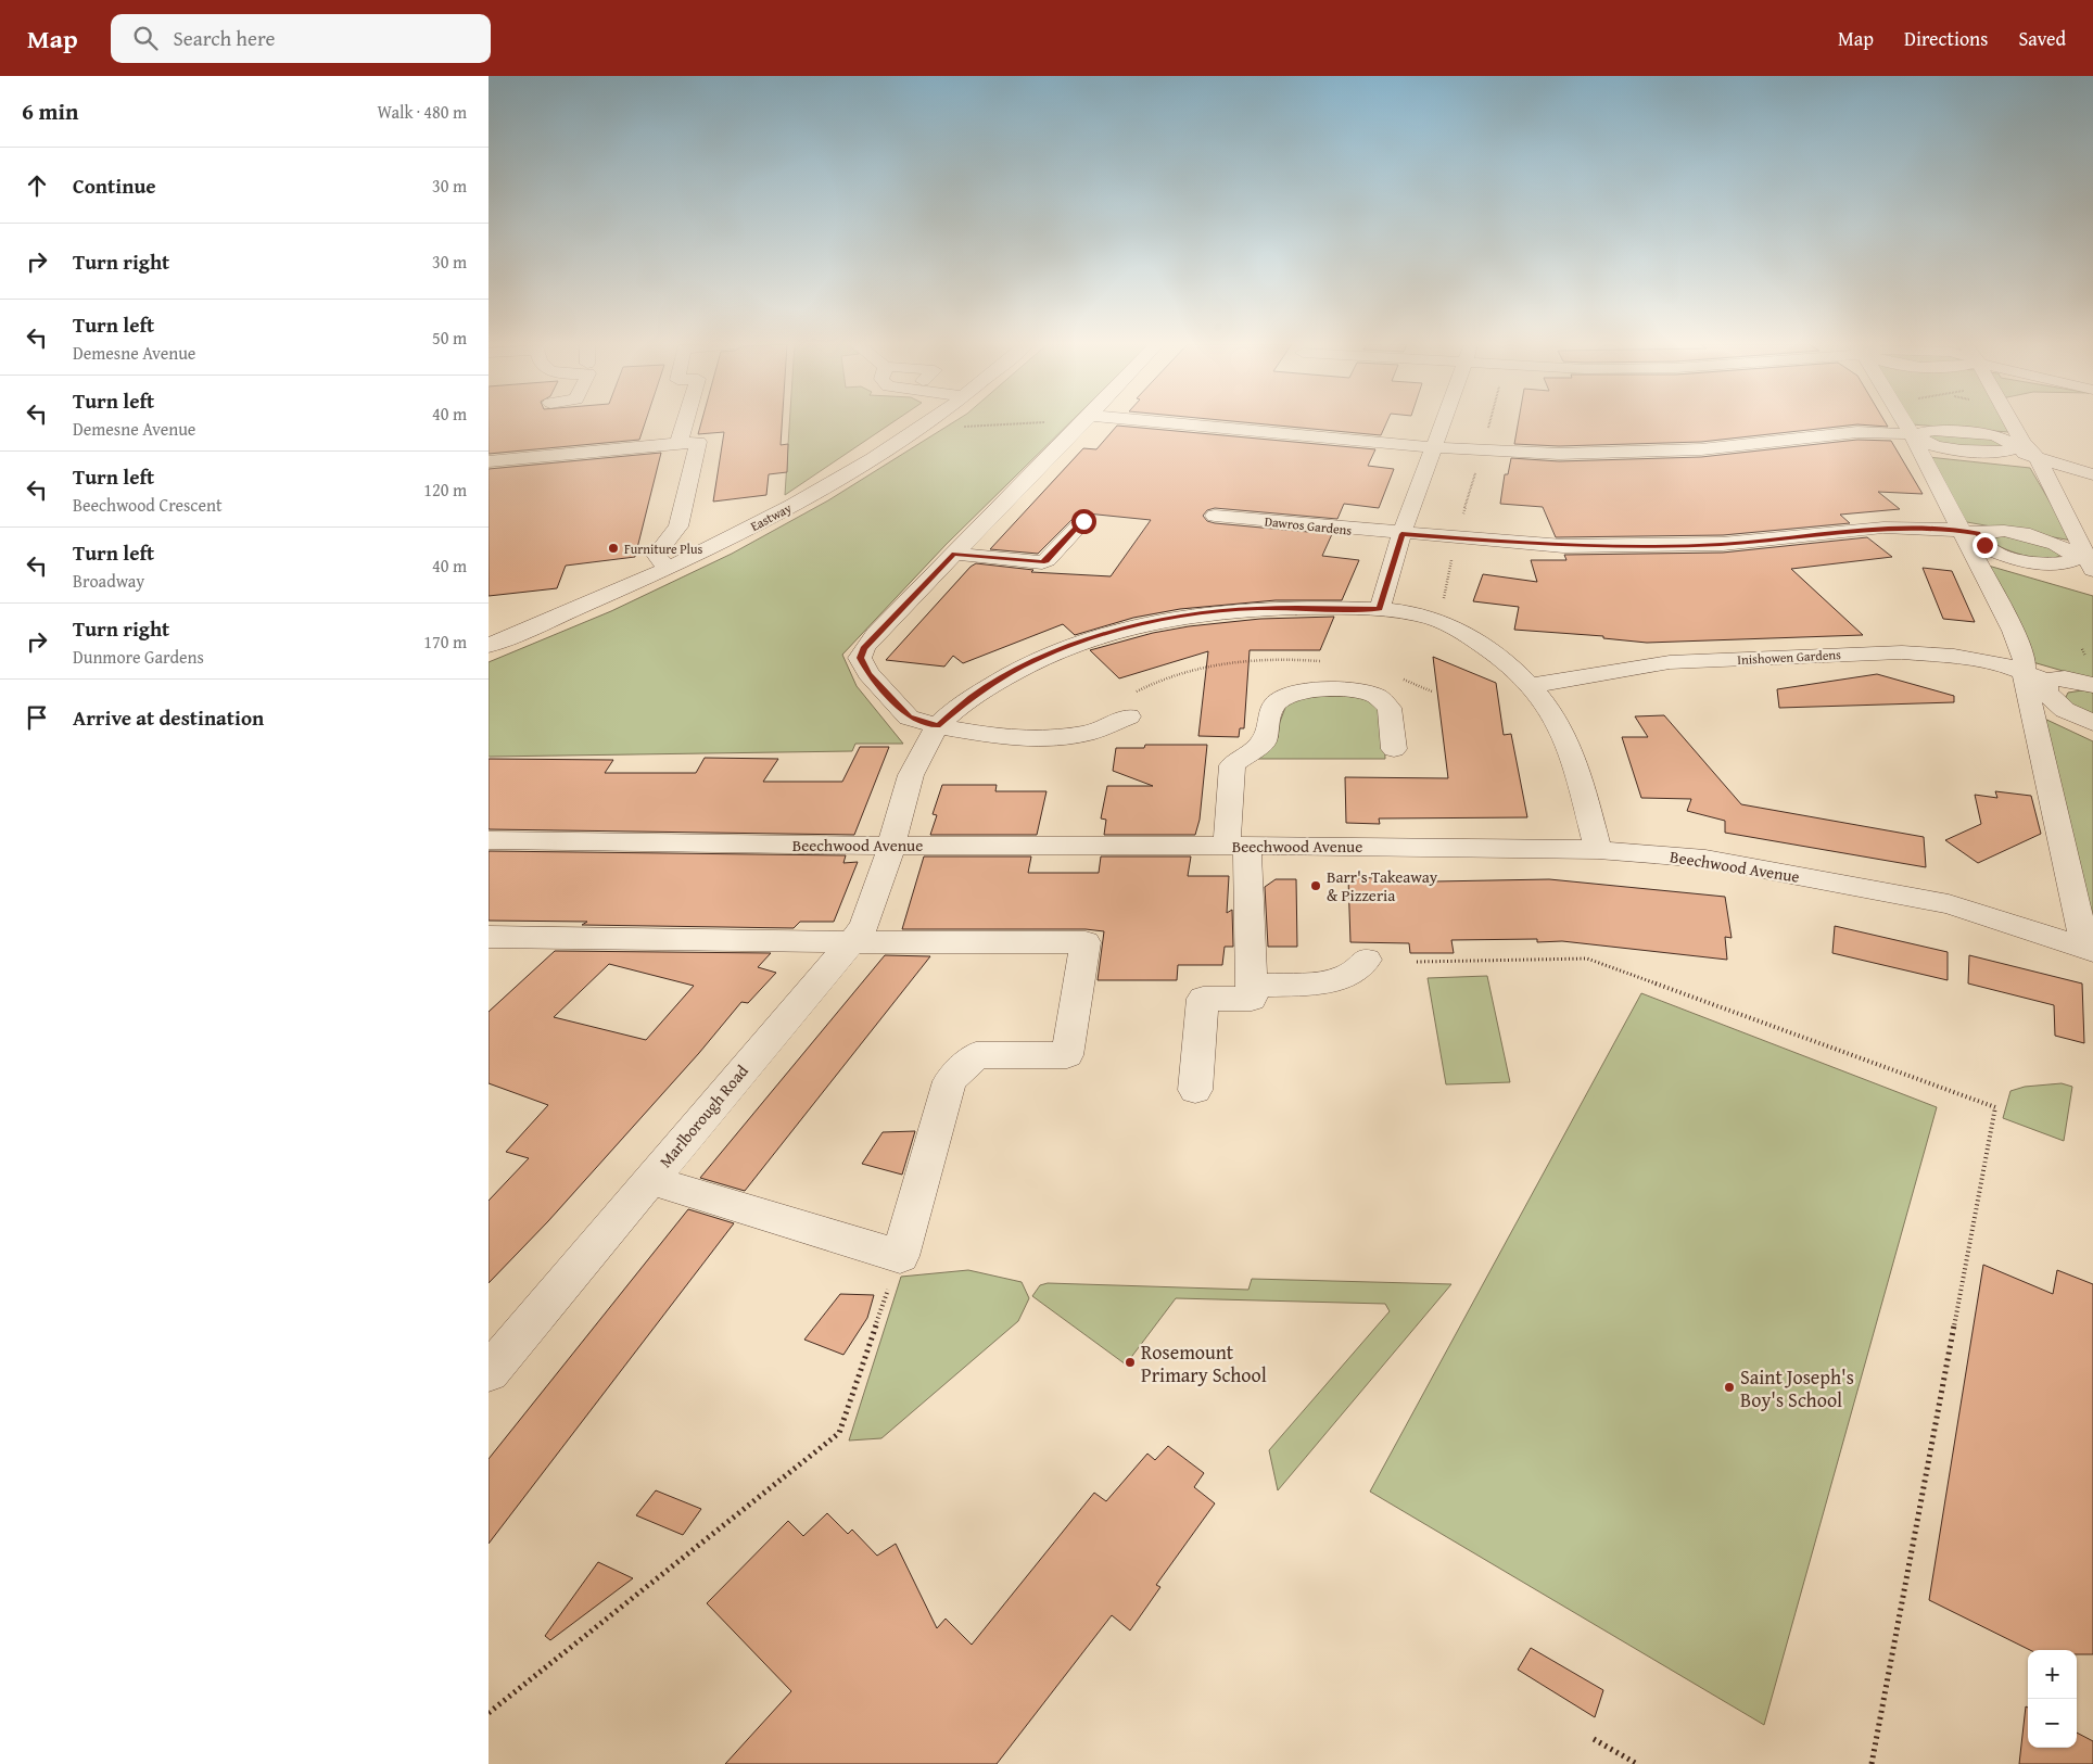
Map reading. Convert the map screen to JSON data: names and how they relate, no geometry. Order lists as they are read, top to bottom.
{
  "streets": {
    "street": [
      "Eastway",
      "Dawros Gardens",
      "Inishowen Gardens",
      "Beechwood Avenue",
      "Marlborough Road"
    ]
  },
  "crossings": [
    ["Inishowen Gardens", "Marlborough Road"],
    ["Beechwood Avenue", "Marlborough Road"]
  ],
  "places": [
    "Furniture Plus",
    "Barr's Takeaway & Pizzeria",
    "Rosemount Primary School",
    "Saint Joseph's Boy's School"
  ],
  "page": {
    "header": "Map",
    "search": "Search here",
    "nav": ["Map", "Directions", "Saved"],
    "heading": ["6 min", "Walk · 480 m"],
    "list": [
      ["Continue", "30 m"],
      ["Turn right", "30 m"],
      ["Turn left", "Demesne Avenue", "50 m"],
      ["Turn left", "Demesne Avenue", "40 m"],
      ["Turn left", "Beechwood Crescent", "120 m"],
      ["Turn left", "Broadway", "40 m"],
      ["Turn right", "Dunmore Gardens", "170 m"],
      "Arrive at destination"
    ],
    "map_buttons": ["+", "−"]
  }
}
